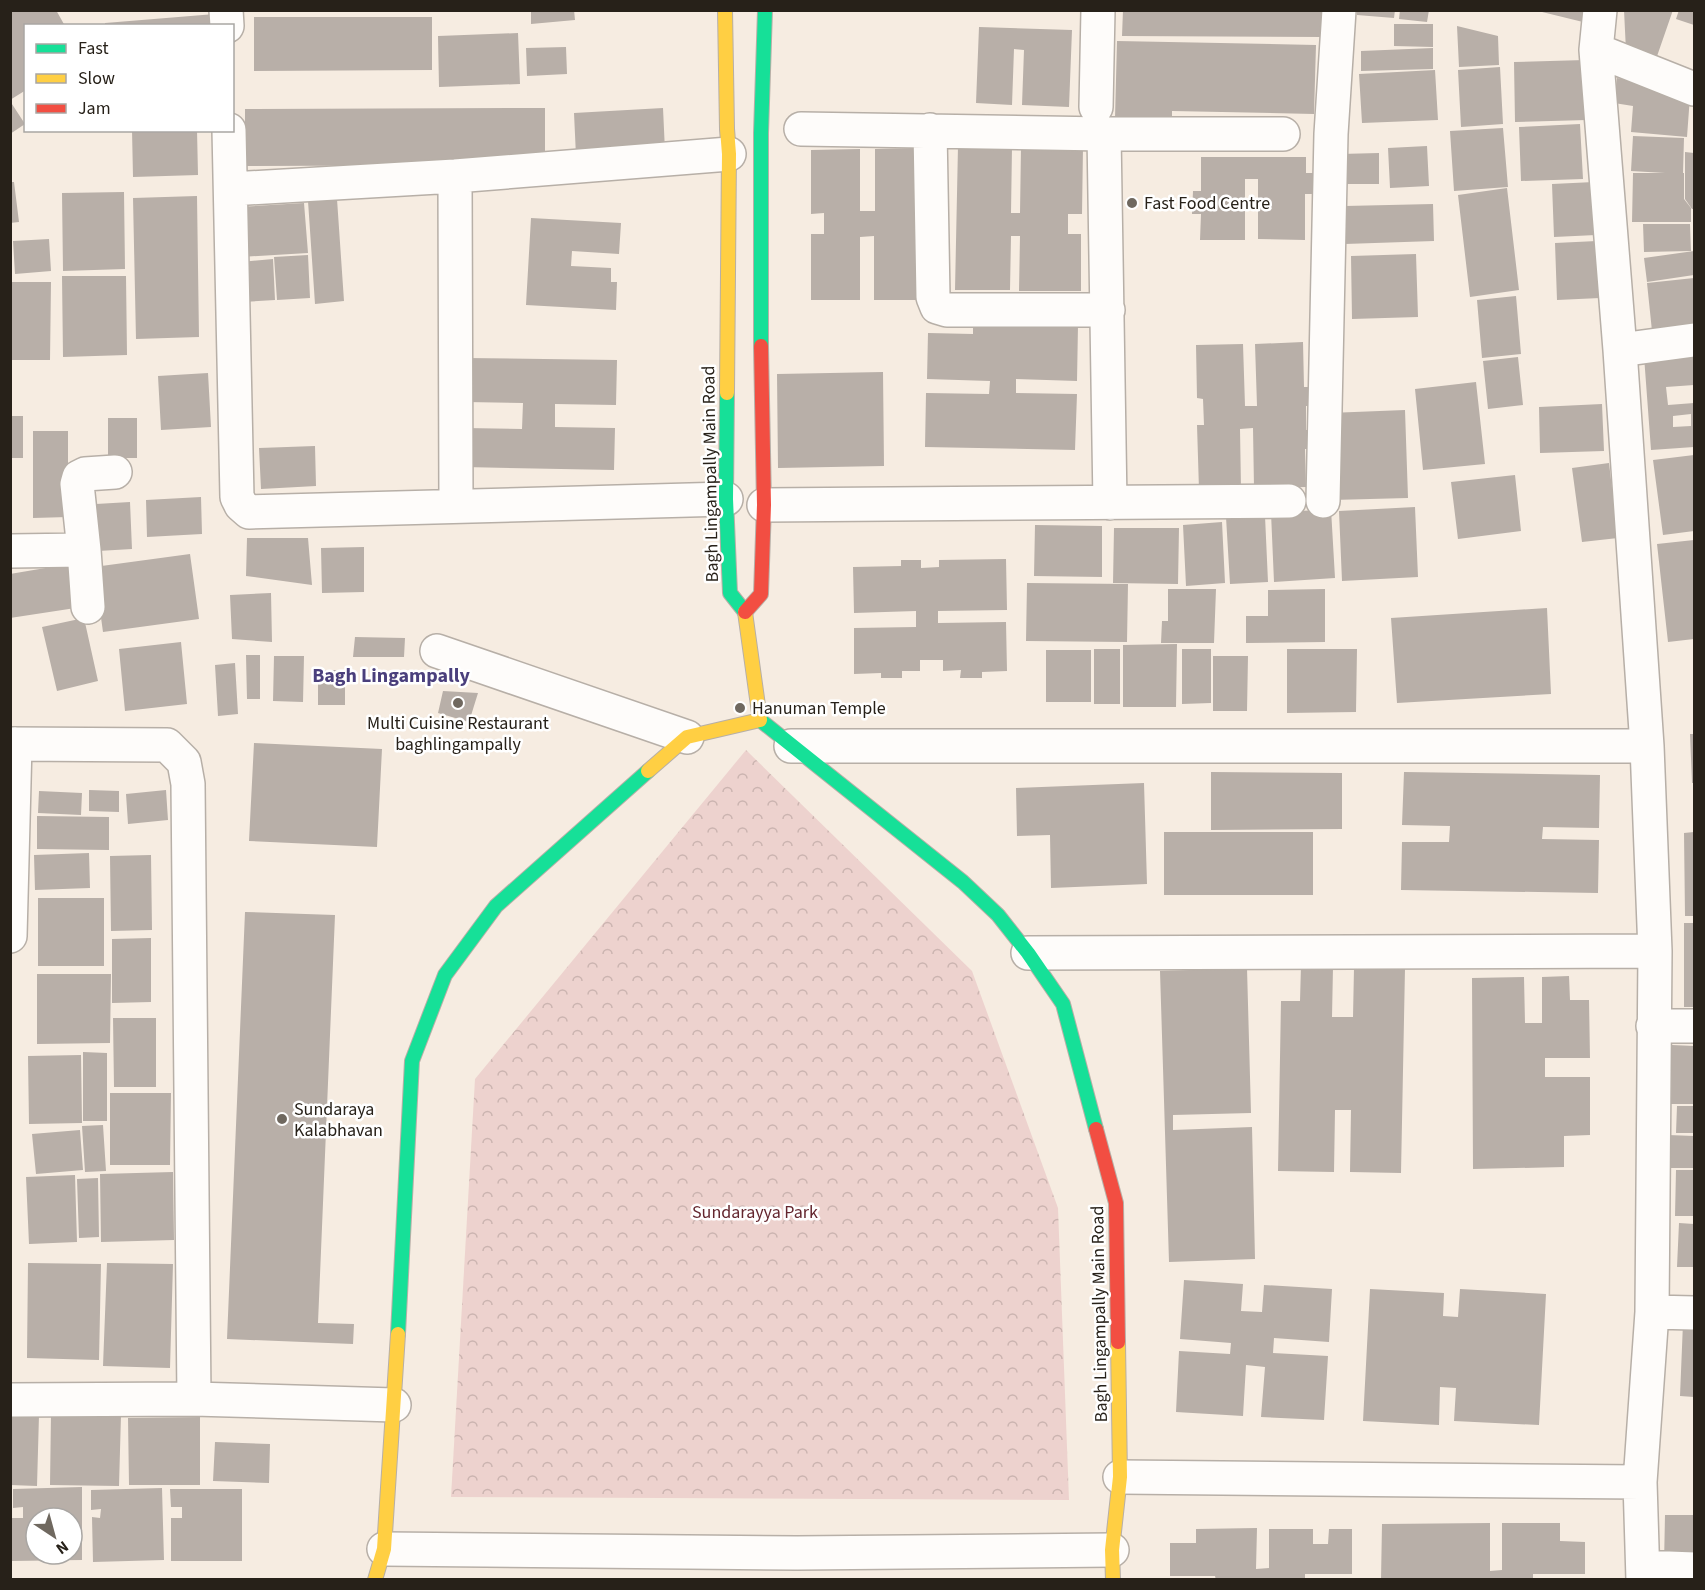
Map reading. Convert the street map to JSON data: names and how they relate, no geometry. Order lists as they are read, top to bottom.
{
  "streets": {
    "street": ["Bagh Lingampally Main Road"]
  },
  "districts": ["Bagh Lingampally"],
  "parks": ["Sundarayya Park"],
  "places": [
    "Fast Food Centre",
    "Multi Cuisine Restaurant baghlingampally",
    "Hanuman Temple",
    "Sundaraya Kalabhavan"
  ],
  "legend": ["Fast", "Slow", "Jam"],
  "north": "bottom right"
}
